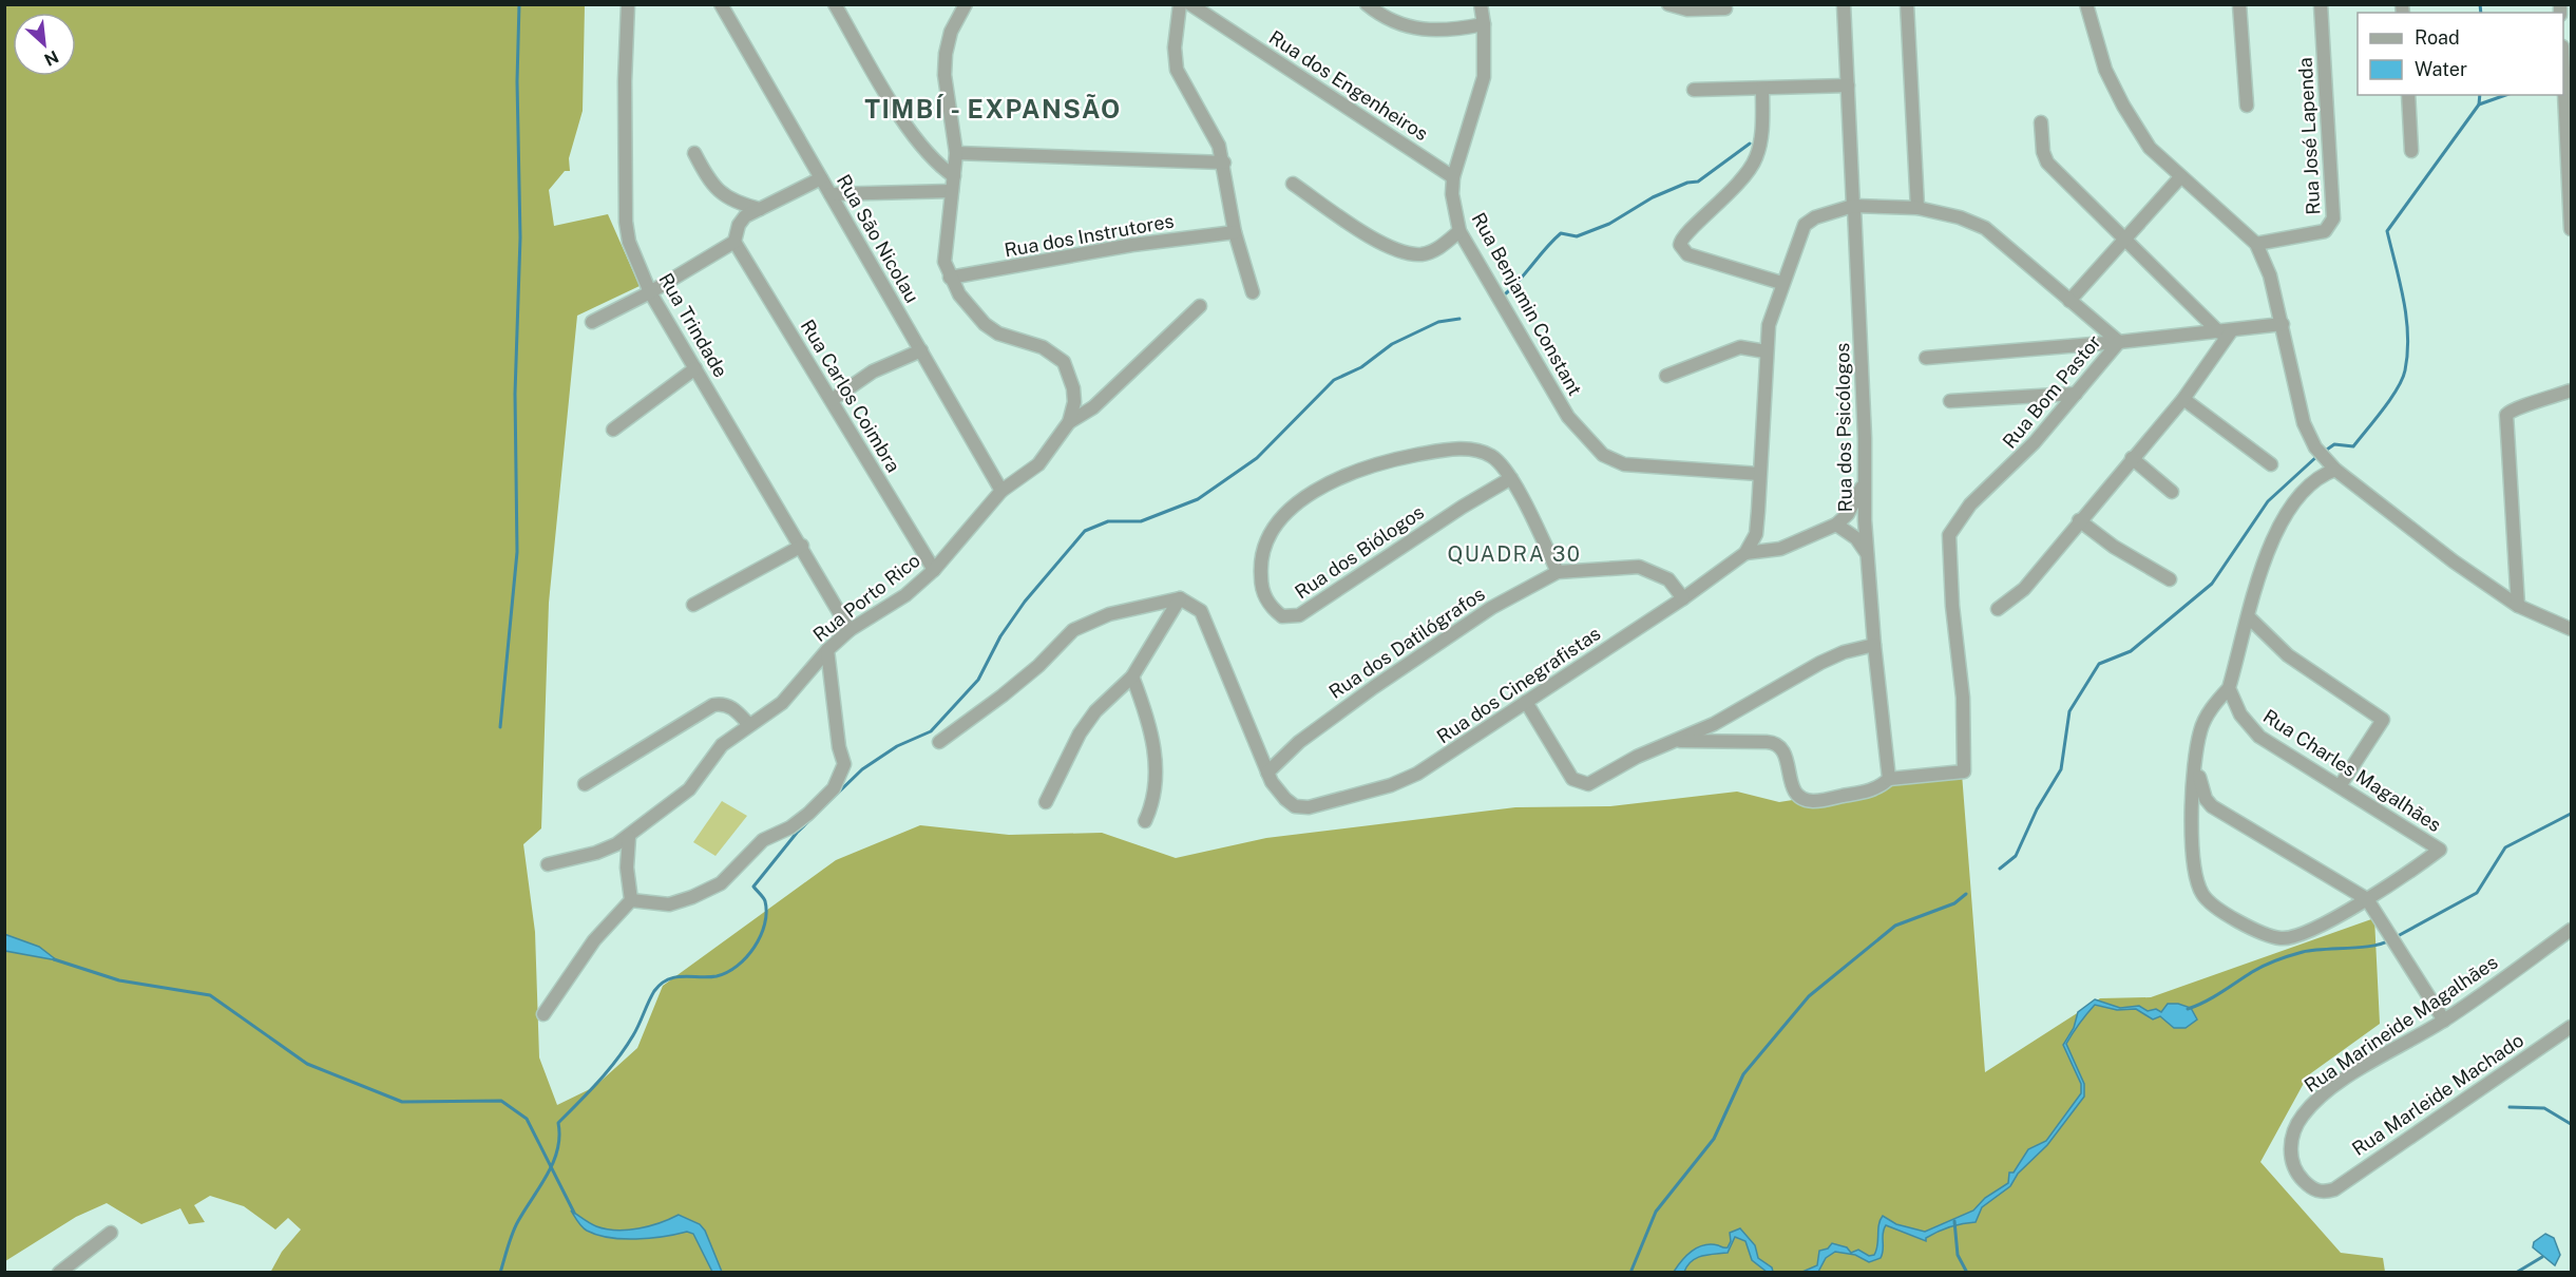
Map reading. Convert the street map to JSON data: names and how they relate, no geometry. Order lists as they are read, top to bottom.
{
  "streets": {
    "street": [
      "Rua dos Engenheiros",
      "Rua José Lapenda",
      "Rua dos Instrutores",
      "Rua São Nicolau",
      "Rua Benjamin Constant",
      "Rua Trindade",
      "Rua Bom Pastor",
      "Rua Carlos Coimbra",
      "Rua dos Psicólogos",
      "Rua dos Biólogos",
      "Rua Porto Rico",
      "Rua dos Datilógrafos",
      "Rua dos Cinegrafistas",
      "Rua Charles Magalhães",
      "Rua Marineide Magalhães",
      "Rua Marleide Machado"
    ]
  },
  "crossings": [
    ["Rua dos Engenheiros", "Rua Benjamin Constant"],
    ["Rua dos Instrutores", "Rua Porto Rico"],
    ["Rua São Nicolau", "Rua Porto Rico"],
    ["Rua Trindade", "Rua Porto Rico"],
    ["Rua Bom Pastor", "Rua dos Psicólogos"],
    ["Rua Carlos Coimbra", "Rua Porto Rico"],
    ["Rua dos Biólogos", "Rua dos Datilógrafos"],
    ["Rua dos Datilógrafos", "Rua dos Cinegrafistas"],
    ["Rua Marineide Magalhães", "Rua Marleide Machado"]
  ],
  "districts": ["TIMBÍ - EXPANSÃO", "QUADRA 30"],
  "legend": ["Road", "Water"],
  "north": "bottom right"
}
